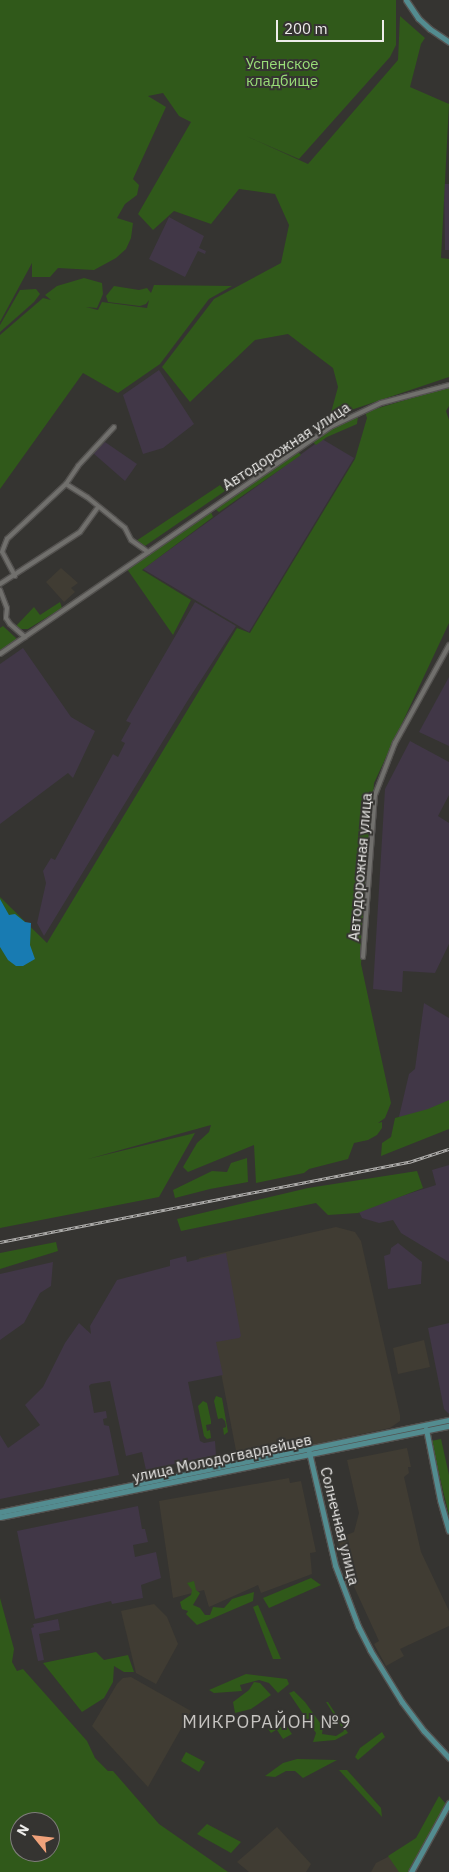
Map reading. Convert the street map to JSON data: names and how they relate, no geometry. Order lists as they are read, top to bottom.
{
  "streets": {
    "main road": ["улица Молодогвардейцев", "Солнечная улица"],
    "street": ["Автодорожная улица"]
  },
  "crossings": [
    ["улица Молодогвардейцев", "Солнечная улица"]
  ],
  "districts": ["МИКРОРАЙОН №9"],
  "parks": ["Успенское кладбище"],
  "scale_bar": "200 m",
  "north": "top left"
}
